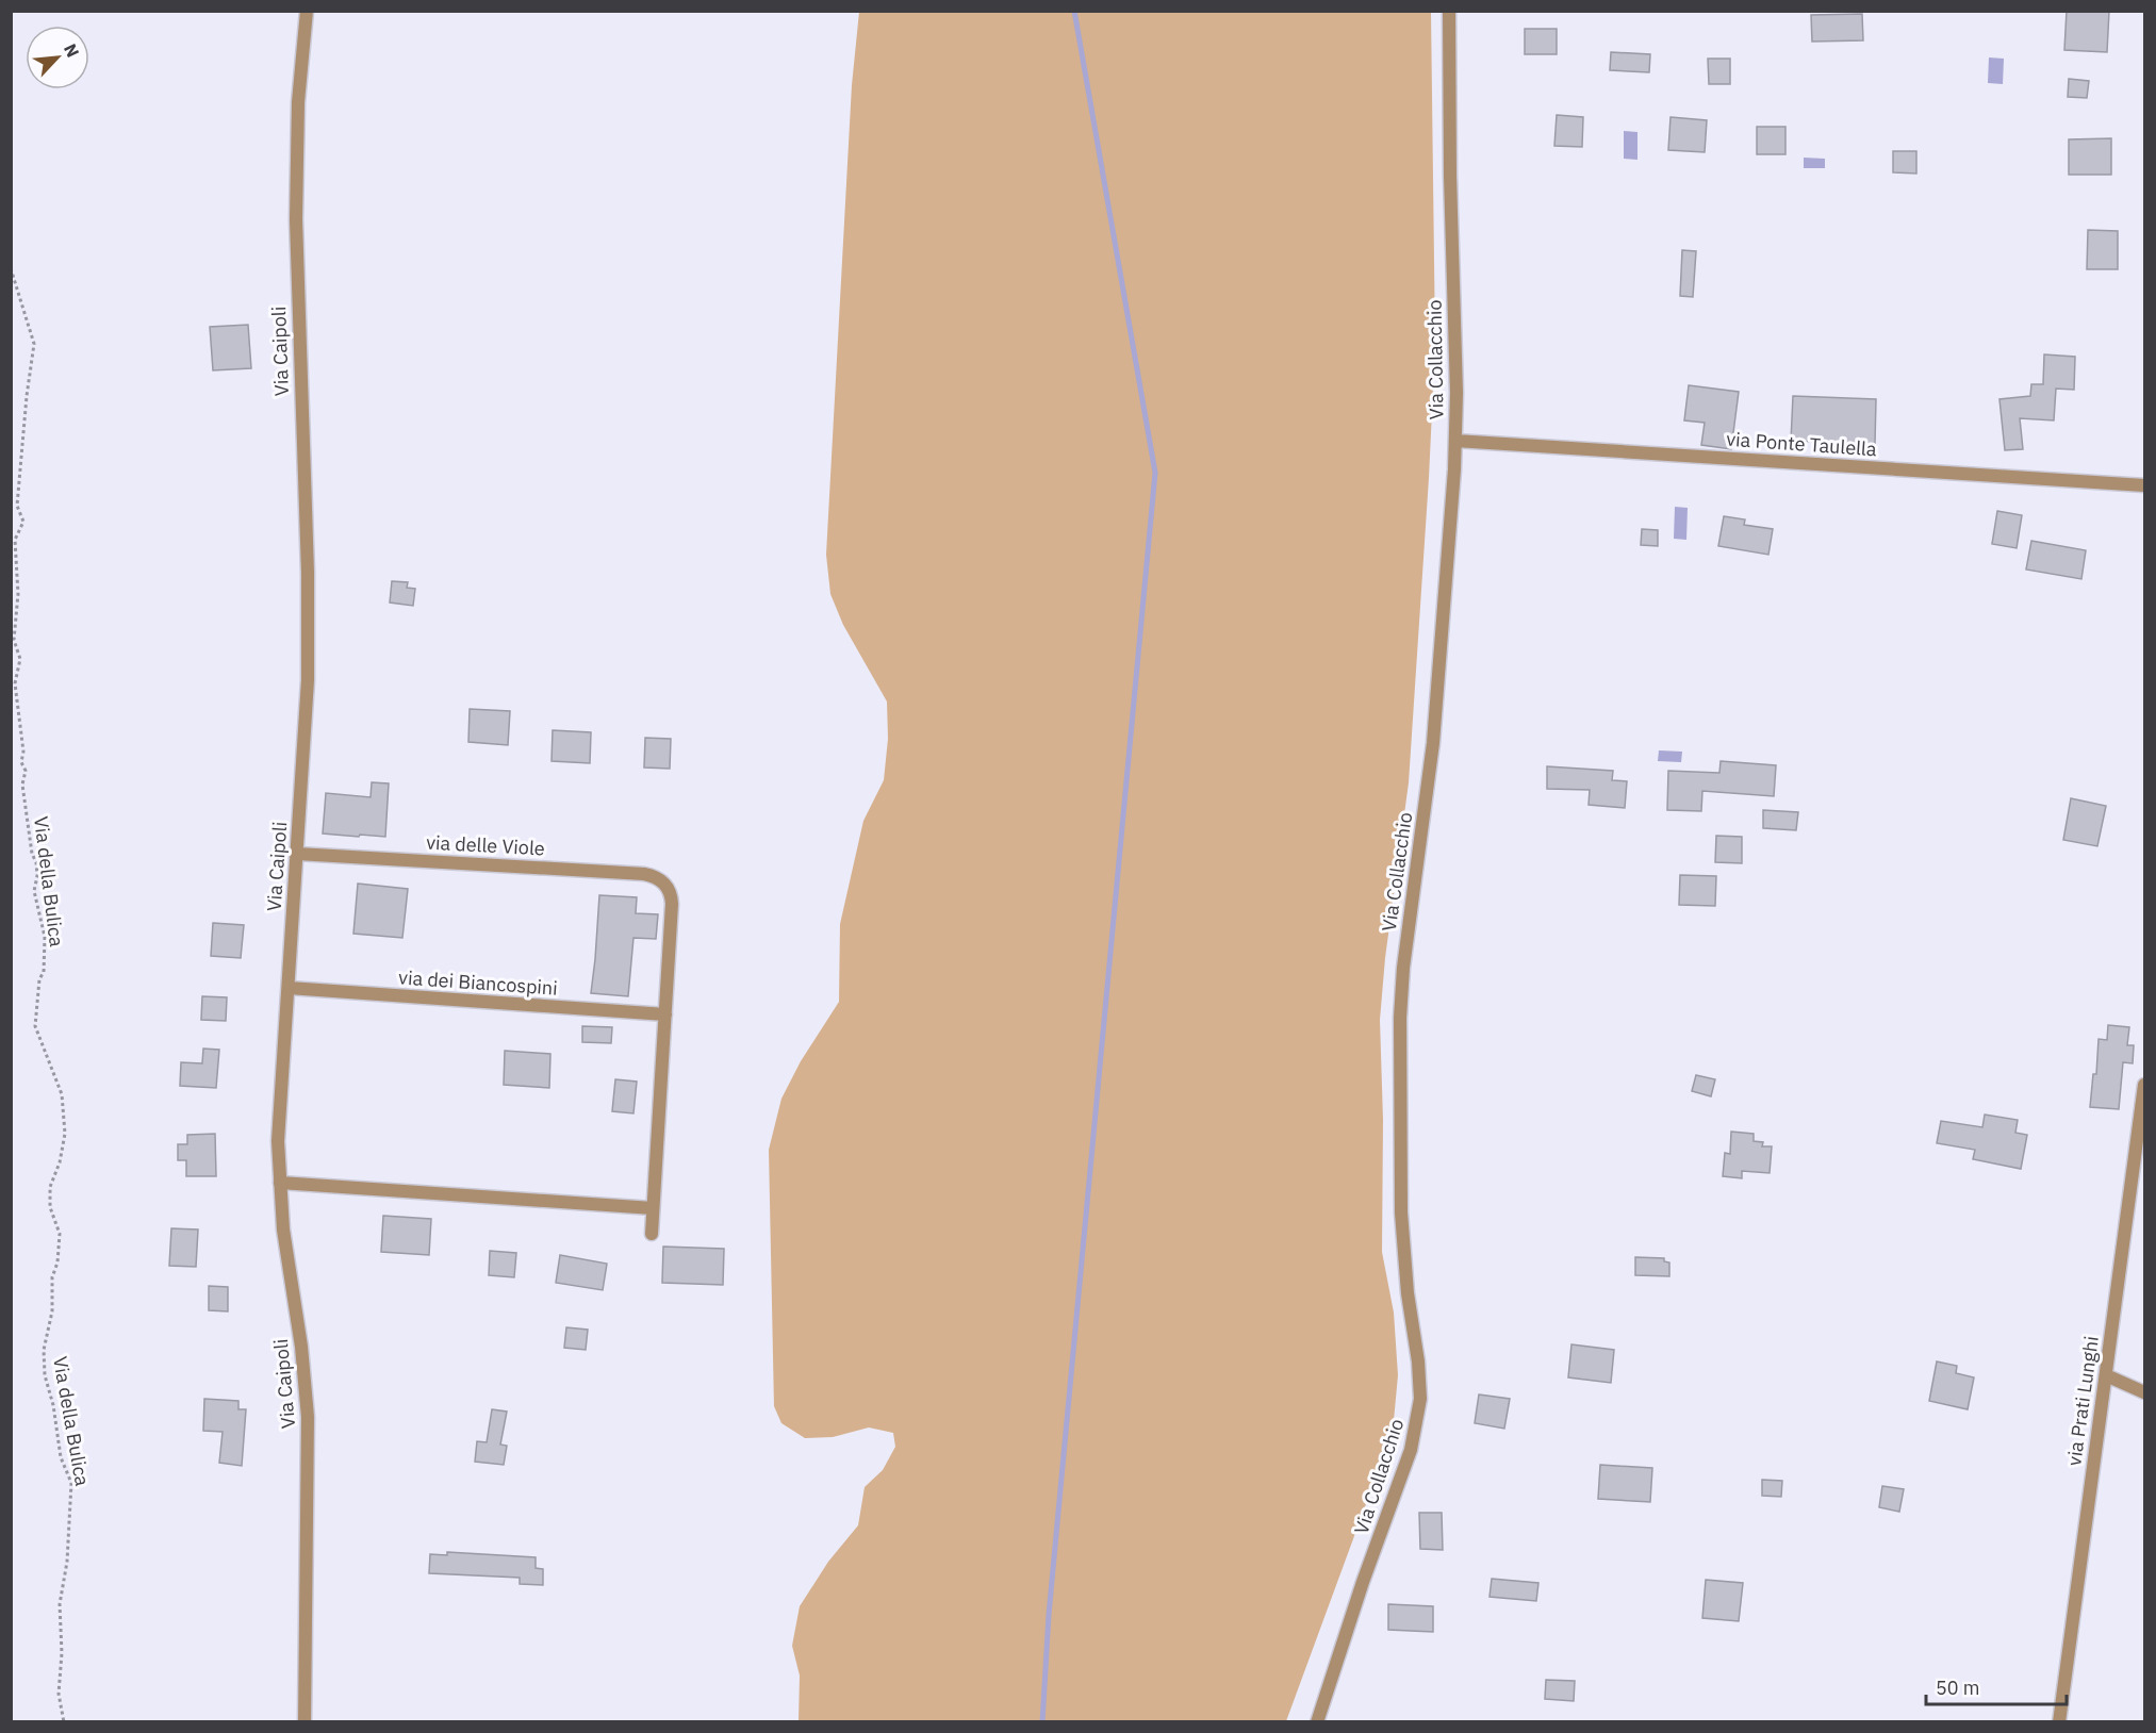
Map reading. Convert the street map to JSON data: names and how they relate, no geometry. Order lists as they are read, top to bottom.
{
  "streets": {
    "street": [
      "Via Caipoli",
      "Via Collacchio",
      "via Ponte Taulella",
      "via delle Viole",
      "via dei Biancospini",
      "via Prati Lunghi"
    ],
    "path": ["Via della Bulica"]
  },
  "crossings": [
    ["Via Caipoli", "via delle Viole"],
    ["Via Caipoli", "via dei Biancospini"],
    ["Via Collacchio", "via Ponte Taulella"],
    ["via delle Viole", "via dei Biancospini"]
  ],
  "scale_bar": "50 m",
  "north": "top right"
}
